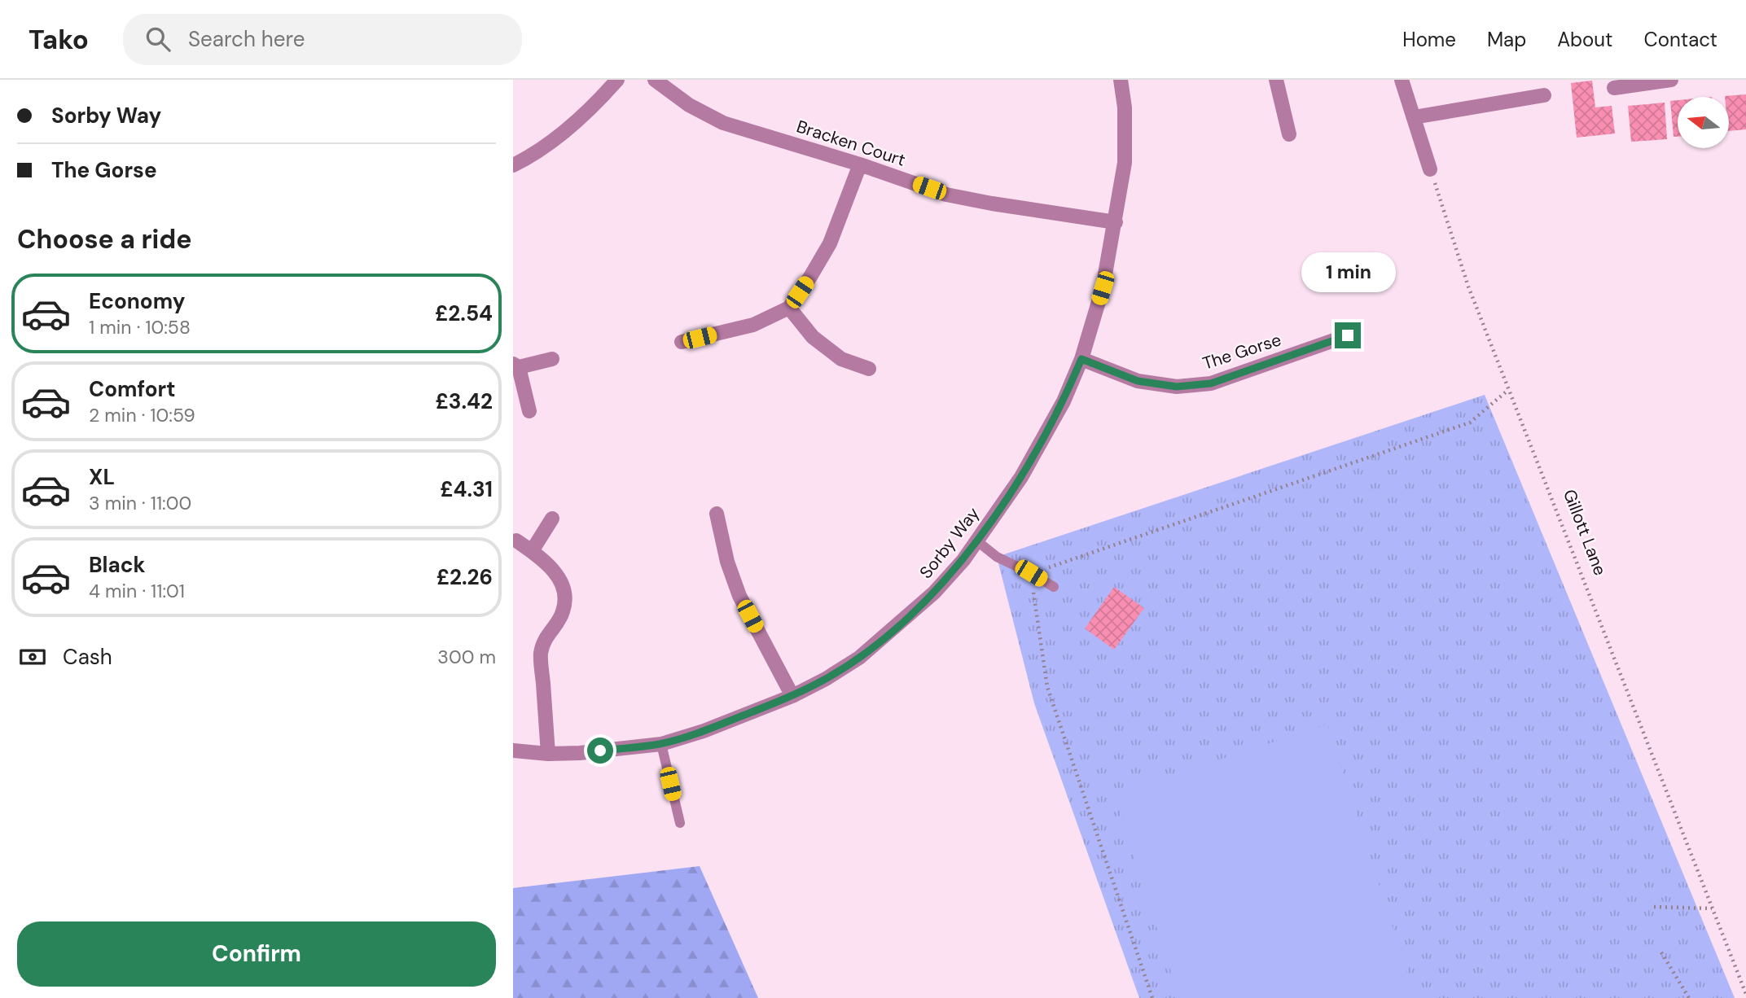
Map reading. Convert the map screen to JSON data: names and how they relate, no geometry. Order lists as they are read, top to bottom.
{
  "streets": {
    "street": ["Bracken Court", "The Gorse", "Sorby Way"],
    "path": ["Gillott Lane"]
  },
  "crossings": [
    ["Bracken Court", "Sorby Way"],
    ["The Gorse", "Sorby Way"]
  ],
  "north": "left",
  "page": {
    "header": "Tako",
    "search": "Search here",
    "nav": [
      "Home",
      "Map",
      "About",
      "Contact"
    ],
    "banner": ["Sorby Way", "The Gorse"],
    "heading": "Choose a ride",
    "bubble": "1 min",
    "list": [
      {
        "name": "Economy",
        "note": "1 min · 10:58",
        "value": "£2.54"
      },
      {
        "name": "Comfort",
        "note": "2 min · 10:59",
        "value": "£3.42"
      },
      {
        "name": "XL",
        "note": "3 min · 11:00",
        "value": "£4.31"
      },
      {
        "name": "Black",
        "note": "4 min · 11:01",
        "value": "£2.26"
      }
    ],
    "pay": ["Cash", "300 m"],
    "buttons": "Confirm"
  }
}
